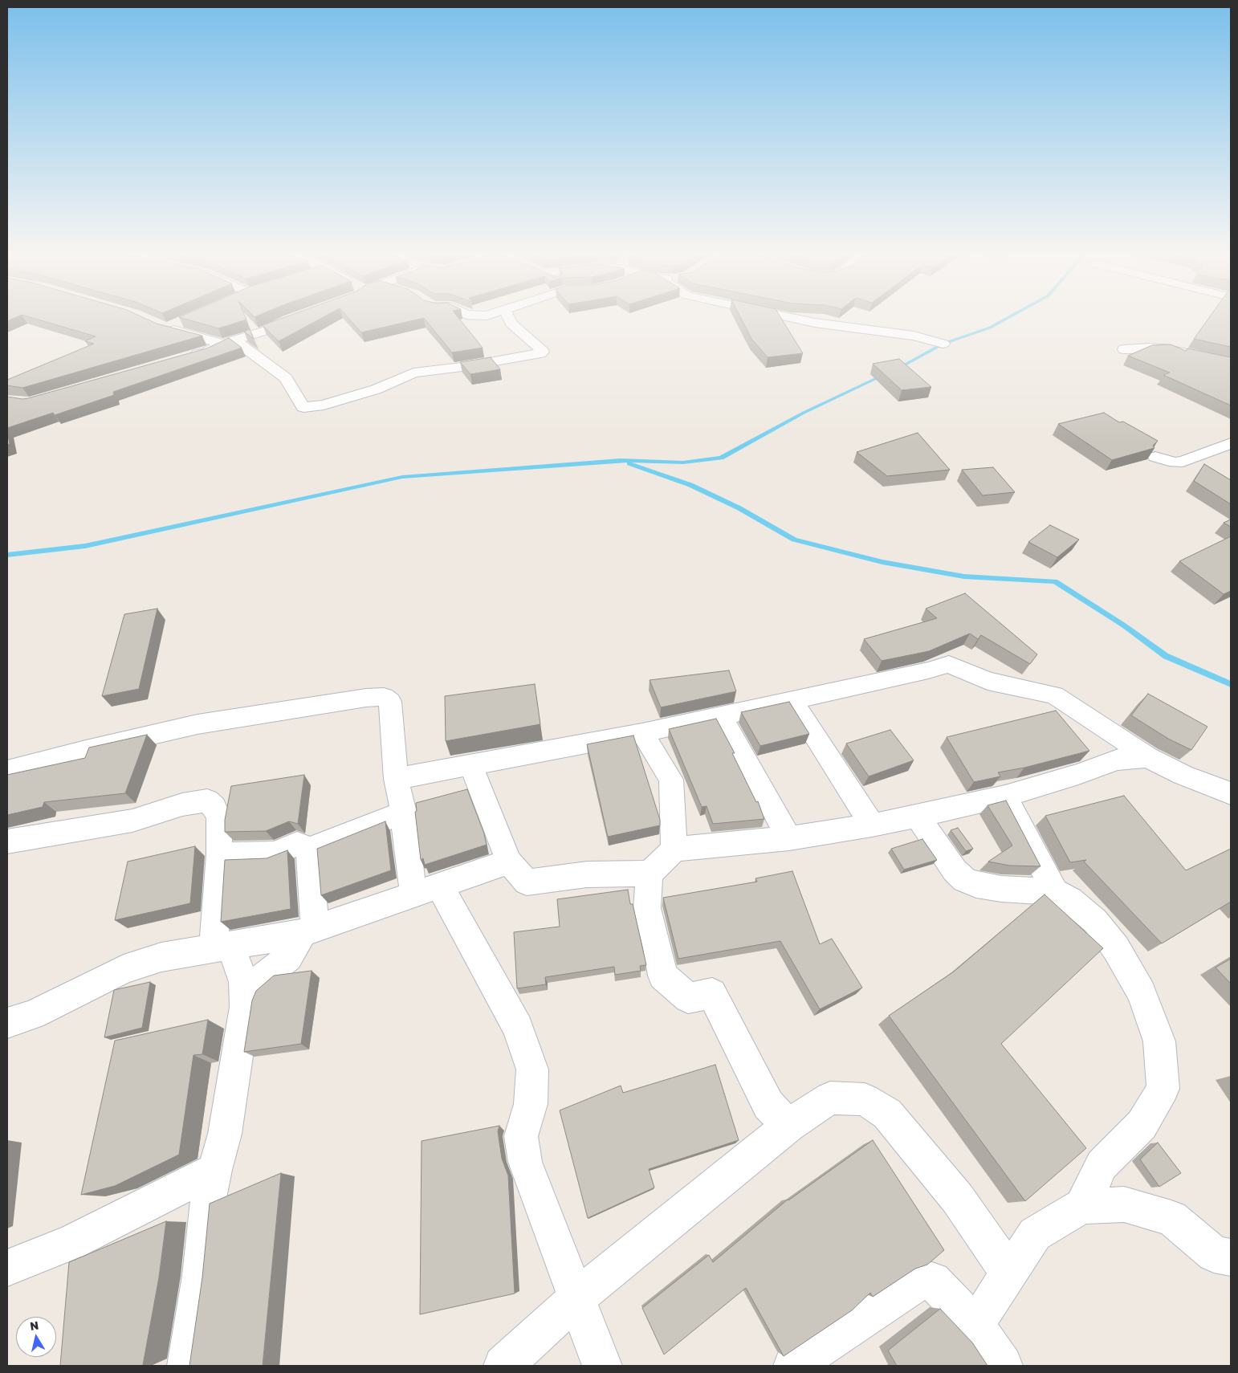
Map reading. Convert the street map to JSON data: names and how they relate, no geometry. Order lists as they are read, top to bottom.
{
  "north": "top"
}
